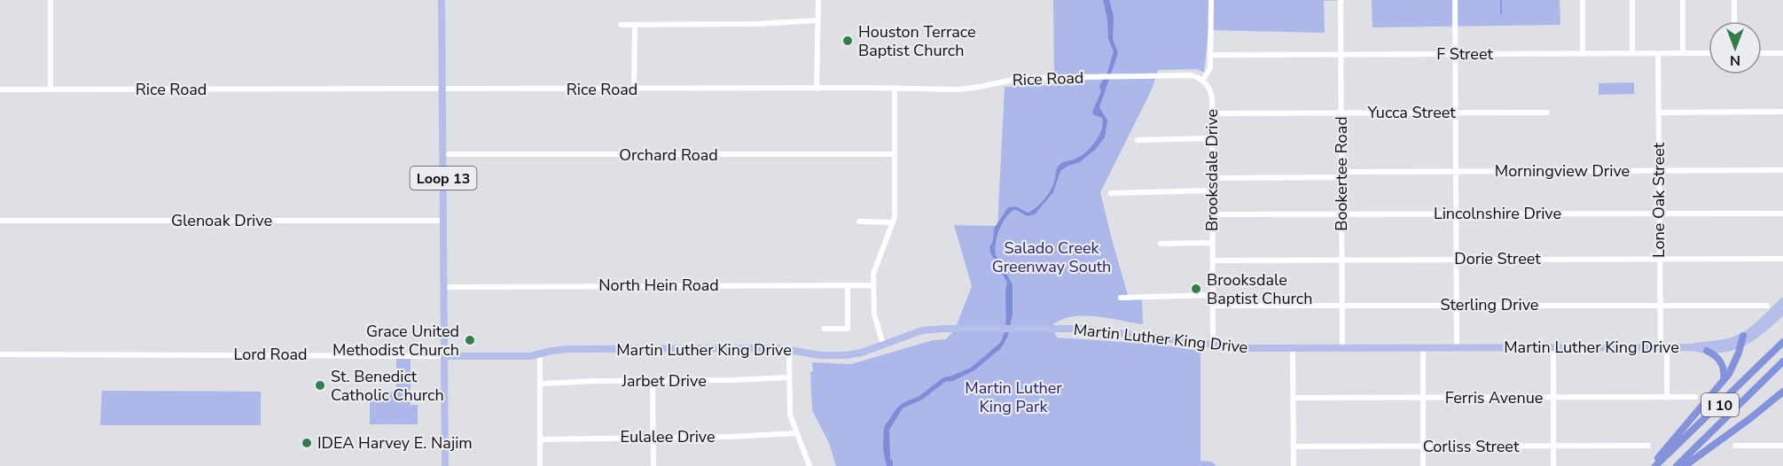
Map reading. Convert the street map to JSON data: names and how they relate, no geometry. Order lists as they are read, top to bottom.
{
  "streets": {
    "highway": ["I 10"],
    "main road": ["Loop 13", "Martin Luther King Drive", "Lord Road"],
    "street": [
      "F Street",
      "Rice Road",
      "Yucca Street",
      "Orchard Road",
      "Brooksdale Drive",
      "Morningview Drive",
      "Bookertee Road",
      "Lone Oak Street",
      "Lincolnshire Drive",
      "Glenoak Drive",
      "Dorie Street",
      "North Hein Road",
      "Sterling Drive",
      "Jarbet Drive",
      "Ferris Avenue",
      "Eulalee Drive",
      "Corliss Street"
    ]
  },
  "crossings": [
    ["F Street", "Bookertee Road"],
    ["F Street", "Lone Oak Street"],
    ["Rice Road", "Brooksdale Drive"],
    ["Rice Road", "Loop 13"],
    ["Yucca Street", "Brooksdale Drive"],
    ["Yucca Street", "Bookertee Road"],
    ["Orchard Road", "Loop 13"],
    ["Brooksdale Drive", "Morningview Drive"],
    ["Brooksdale Drive", "Lincolnshire Drive"],
    ["Brooksdale Drive", "Dorie Street"],
    ["Brooksdale Drive", "Sterling Drive"],
    ["Brooksdale Drive", "Martin Luther King Drive"],
    ["Morningview Drive", "Bookertee Road"],
    ["Morningview Drive", "Lone Oak Street"],
    ["Bookertee Road", "Lincolnshire Drive"],
    ["Bookertee Road", "Dorie Street"],
    ["Bookertee Road", "Sterling Drive"],
    ["Bookertee Road", "Martin Luther King Drive"],
    ["Loop 13", "Glenoak Drive"],
    ["Loop 13", "North Hein Road"],
    ["Loop 13", "Lord Road"],
    ["Lone Oak Street", "Lincolnshire Drive"],
    ["Lone Oak Street", "Dorie Street"],
    ["Lone Oak Street", "Sterling Drive"],
    ["Lone Oak Street", "Martin Luther King Drive"],
    ["Lone Oak Street", "Ferris Avenue"],
    ["Martin Luther King Drive", "Lord Road"]
  ],
  "parks": ["Salado Creek Greenway South", "Martin Luther King Park"],
  "places": [
    "Houston Terrace Baptist Church",
    "Brooksdale Baptist Church",
    "Grace United Methodist Church",
    "St. Benedict Catholic Church",
    "IDEA Harvey E. Najim"
  ],
  "north": "bottom"
}
